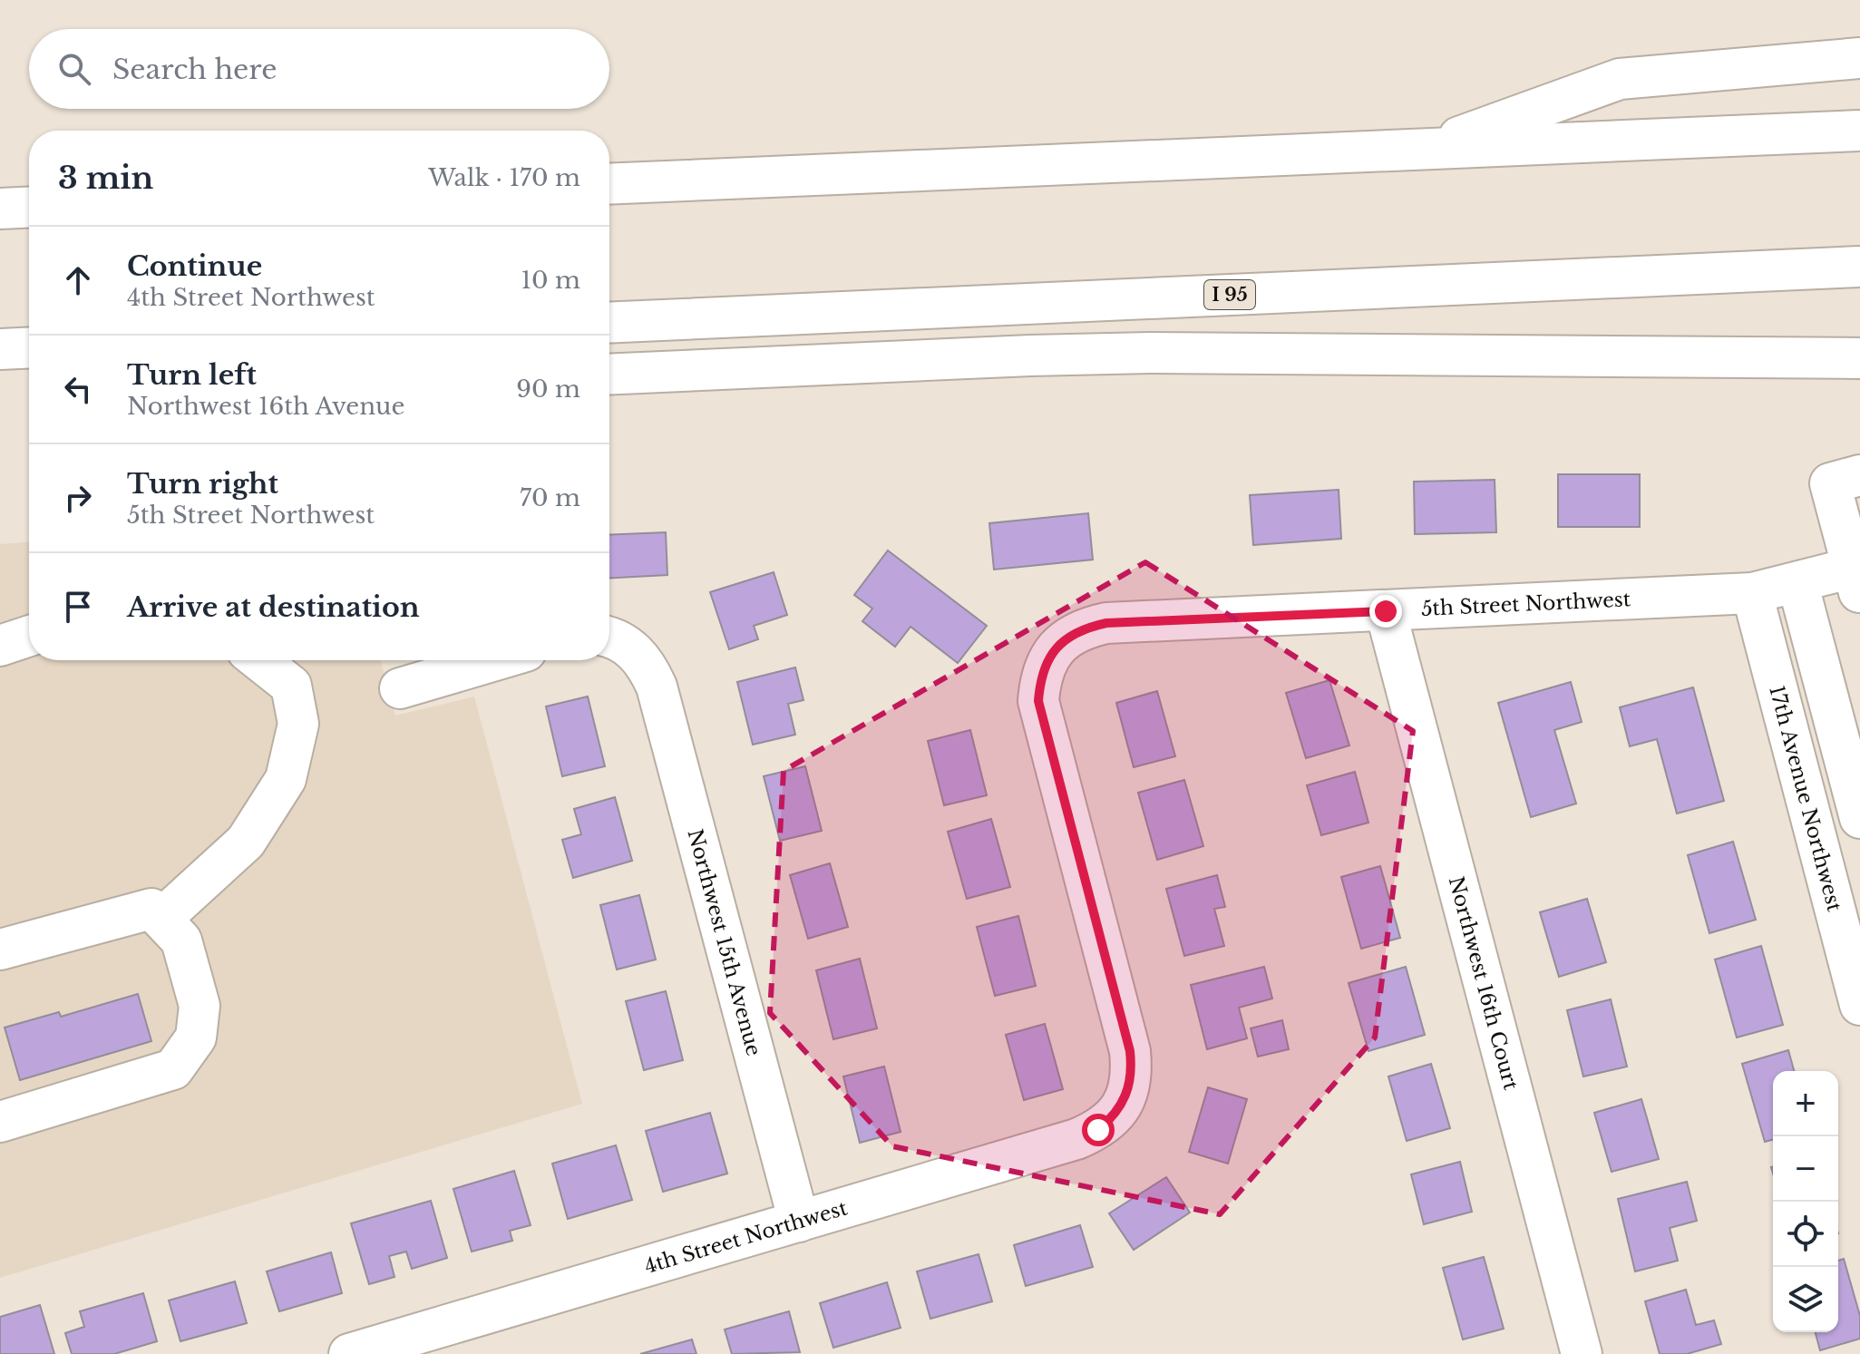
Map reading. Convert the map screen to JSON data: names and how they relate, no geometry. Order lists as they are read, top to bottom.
{
  "streets": {
    "main road": [
      "I 95",
      "5th Street Northwest",
      "17th Avenue Northwest",
      "Northwest 15th Avenue",
      "Northwest 16th Court",
      "4th Street Northwest"
    ]
  },
  "crossings": [
    ["5th Street Northwest", "17th Avenue Northwest"],
    ["5th Street Northwest", "Northwest 16th Court"],
    ["5th Street Northwest", "4th Street Northwest"],
    ["Northwest 15th Avenue", "4th Street Northwest"]
  ],
  "page": {
    "search": "Search here",
    "heading": ["3 min", "Walk · 170 m"],
    "list": [
      ["Continue", "4th Street Northwest", "10 m"],
      ["Turn left", "Northwest 16th Avenue", "90 m"],
      ["Turn right", "5th Street Northwest", "70 m"],
      "Arrive at destination"
    ],
    "map_buttons": ["+", "−"]
  }
}
